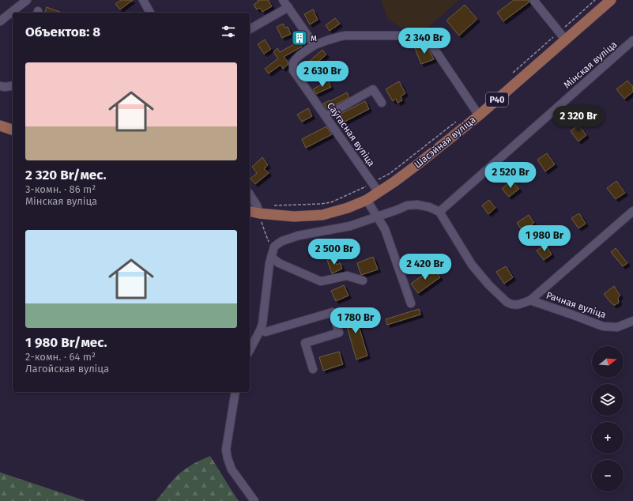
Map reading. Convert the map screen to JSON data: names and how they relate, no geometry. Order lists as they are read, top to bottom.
{
  "streets": {
    "main road": ["Р40", "Шасэйная вуліца"],
    "street": ["Мінская вуліца", "Саўгасная вуліца", "Рачная вуліца"]
  },
  "crossings": [
    ["Саўгасная вуліца", "Шасэйная вуліца"]
  ],
  "places": {
    "building": ["м"]
  },
  "north": "right",
  "page": {
    "heading": "Объектов: 8",
    "price": [
      "2 340 Br",
      "2 630 Br",
      "2 320 Br",
      "2 520 Br",
      "1 980 Br",
      "2 500 Br",
      "2 420 Br",
      "1 780 Br"
    ],
    "list": [
      {
        "name": "2 320 Br/мес.",
        "note": "3-комн. · 86 m² · Мінская вуліца"
      },
      {
        "name": "1 980 Br/мес.",
        "note": "2-комн. · 64 m² · Лагойская вуліца"
      }
    ],
    "map_buttons": ["+", "−"]
  }
}
